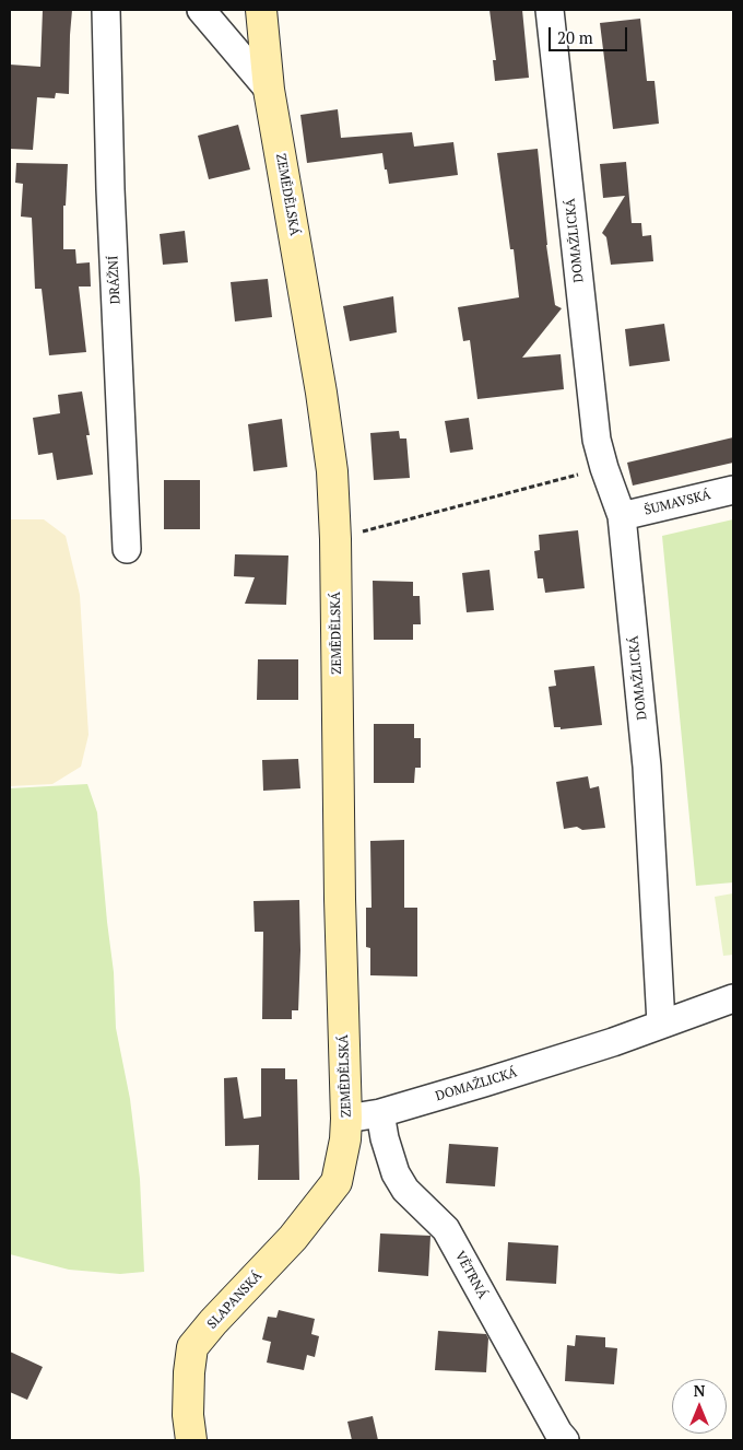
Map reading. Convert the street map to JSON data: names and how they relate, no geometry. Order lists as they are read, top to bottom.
{
  "streets": {
    "street": [
      "ZEMĚDĚLSKÁ",
      "DOMAŽLICKÁ",
      "DRÁŽNÍ",
      "ŠUMAVSKÁ",
      "VĚTRNÁ",
      "SLAPANSKÁ"
    ]
  },
  "crossings": [
    ["ZEMĚDĚLSKÁ", "DOMAŽLICKÁ"],
    ["ZEMĚDĚLSKÁ", "SLAPANSKÁ"],
    ["DOMAŽLICKÁ", "ŠUMAVSKÁ"],
    ["DOMAŽLICKÁ", "VĚTRNÁ"]
  ],
  "scale_bar": "20 m",
  "north": "top"
}
